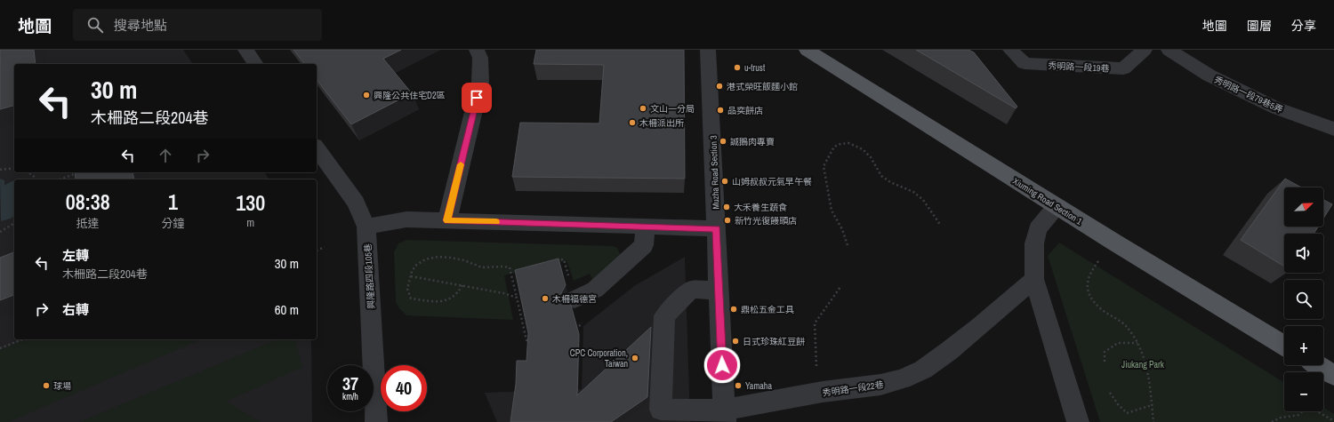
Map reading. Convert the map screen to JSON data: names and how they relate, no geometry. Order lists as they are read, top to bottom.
{
  "streets": {
    "main road": ["Xiuming Road Section 1"],
    "street": [
      "秀明路一段19巷",
      "秀明路一段79巷5弄",
      "Muzha Road Section 3",
      "興隆路四段105巷",
      "秀明路一段22巷"
    ]
  },
  "crossings": [
    ["Muzha Road Section 3", "秀明路一段22巷"]
  ],
  "parks": ["Jiukang Park"],
  "places": [
    "u-trust",
    "港式榮旺飯麵小館",
    "興隆公共住宅D2區",
    "文山一分局",
    "品奕餅店",
    "木柵派出所",
    "誠鵝肉專賣",
    "山姆叔叔元氣早午餐",
    "大禾養生蔬食",
    "新竹光復饅頭店",
    "木柵福德宮",
    "鼎松五金工具",
    "日式珍珠紅豆餅",
    "CPC Corporation, Taiwan",
    "球場",
    "Yamaha"
  ],
  "north": "top right",
  "page": {
    "header": "地圖",
    "search": "搜尋地點",
    "nav": ["地圖", "圖層", "分享"],
    "turn": ["30 m", "木柵路二段204巷"],
    "eta": [
      "08:38",
      "抵達",
      "1",
      "分鐘",
      "130",
      "m"
    ],
    "map_buttons": ["+", "−"],
    "list": [
      {
        "name": "左轉",
        "note": "木柵路二段204巷",
        "value": "30 m"
      },
      {
        "name": "右轉",
        "value": "60 m"
      }
    ],
    "speed": "37 km/h",
    "limit": "40"
  }
}
